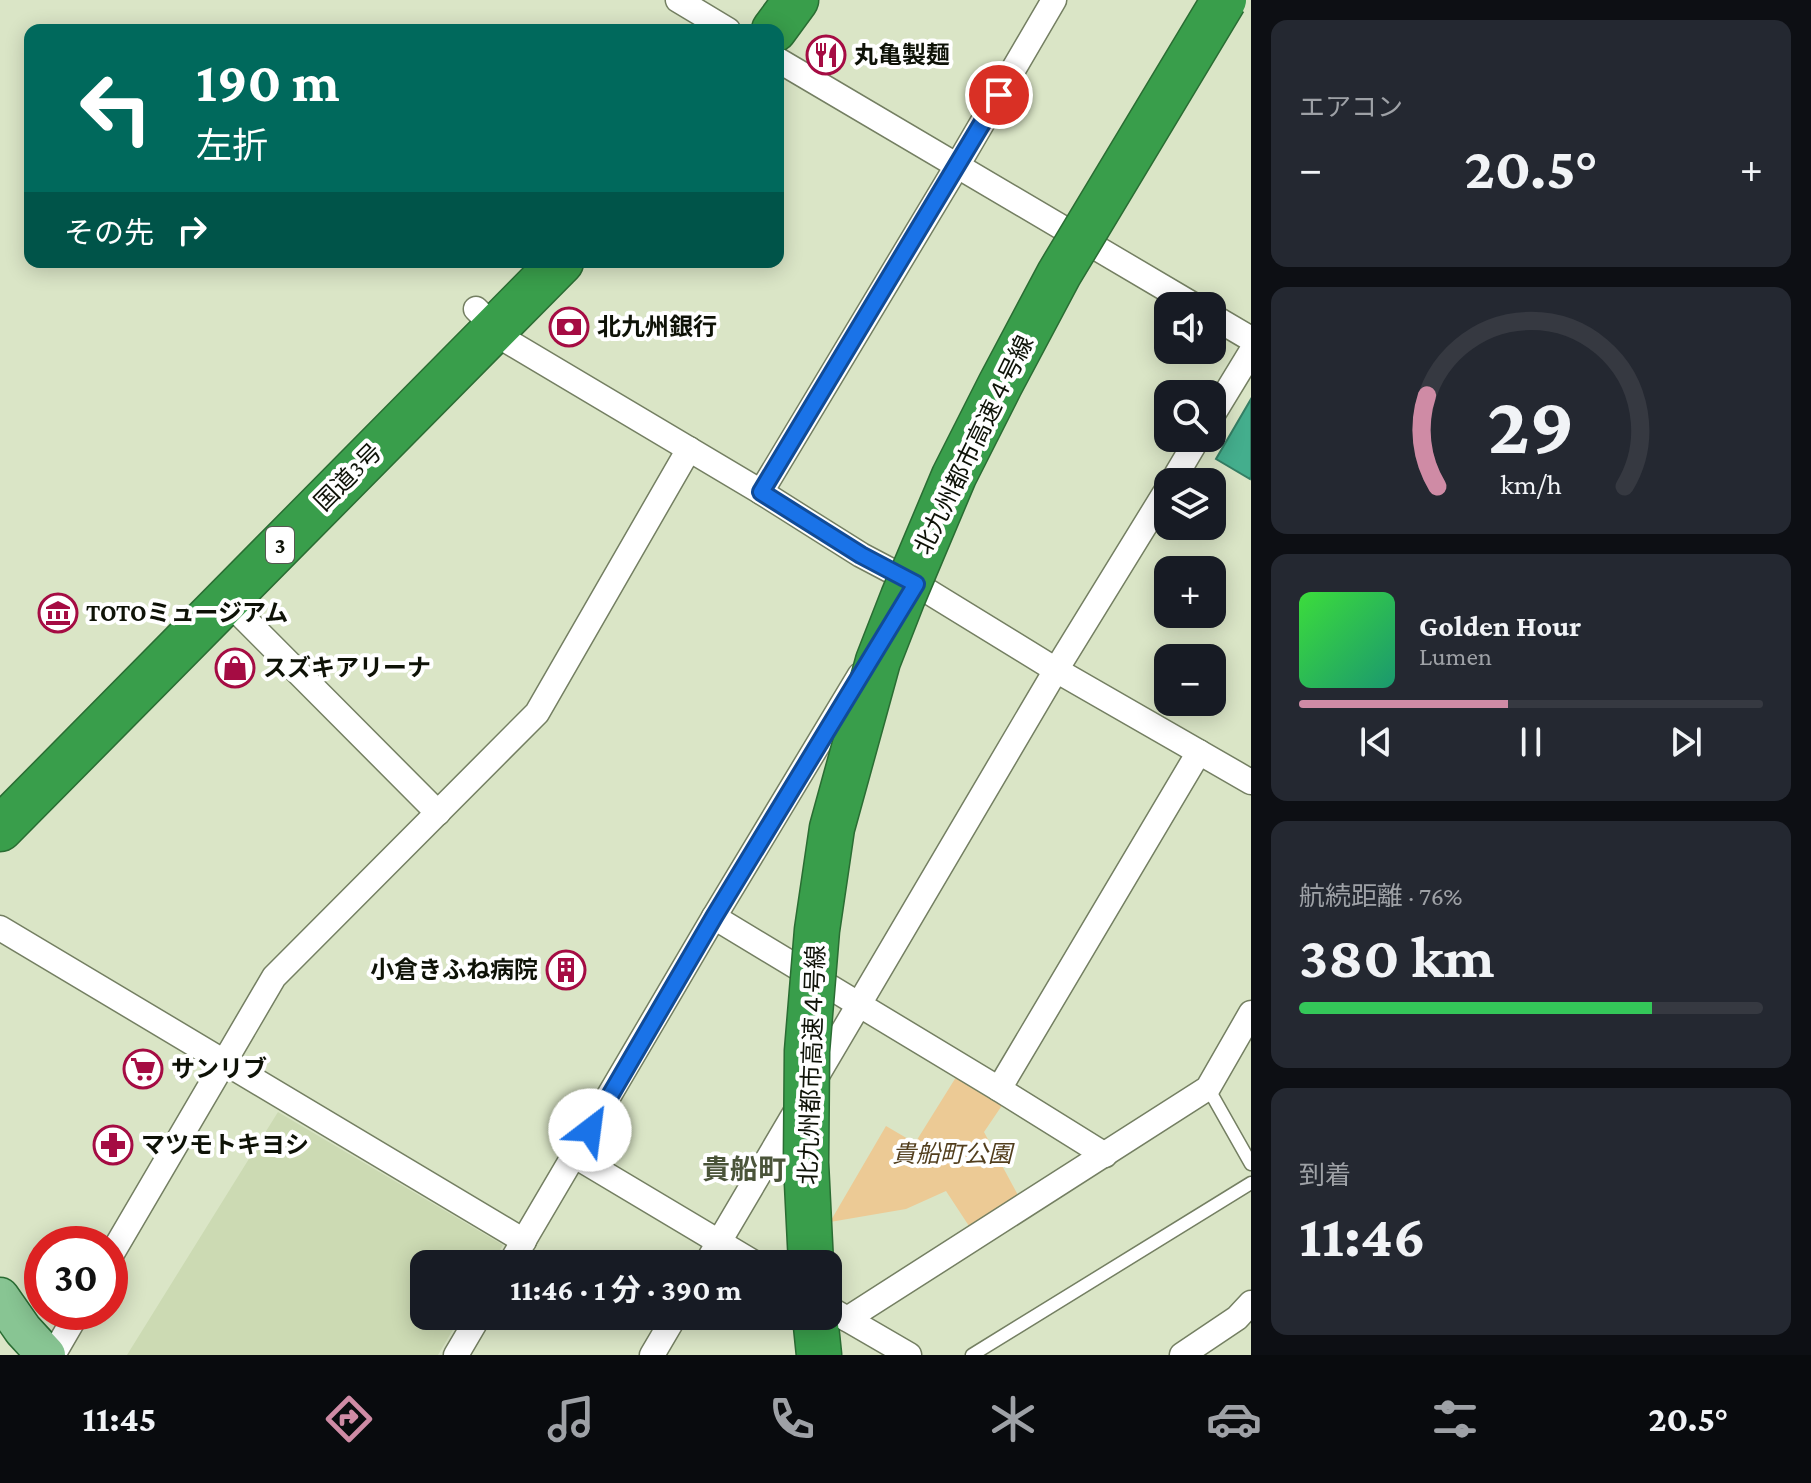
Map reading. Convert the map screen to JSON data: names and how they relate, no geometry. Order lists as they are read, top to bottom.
{
  "streets": {
    "highway": ["北九州都市高速４号線", "国道3号", "3"]
  },
  "districts": ["貴船町"],
  "parks": ["貴船町公園"],
  "places": {
    "restaurant": ["丸亀製麺"],
    "bank": ["北九州銀行"],
    "museum": ["TOTOミュージアム"],
    "shop": ["スズキアリーナ"],
    "building": ["小倉きふね病院"],
    "supermarket": ["サンリブ"],
    "pharmacy": ["マツモトキヨシ"]
  },
  "page": {
    "tile": [
      "エアコン",
      ["航続距離 · 76%", "380 km"],
      ["到着", "11:46"]
    ],
    "turn": ["190 m", "左折"],
    "heat": ["−", "20.5°", "+"],
    "then": "その先",
    "map_buttons": ["+", "−"],
    "song": ["Golden Hour", "Lumen"],
    "limit": "30",
    "trip": "11:46 · 1 分 · 390 m",
    "tabs": ["11:45", "20.5°"],
    "gauge": ["29", "km/h"]
  }
}
